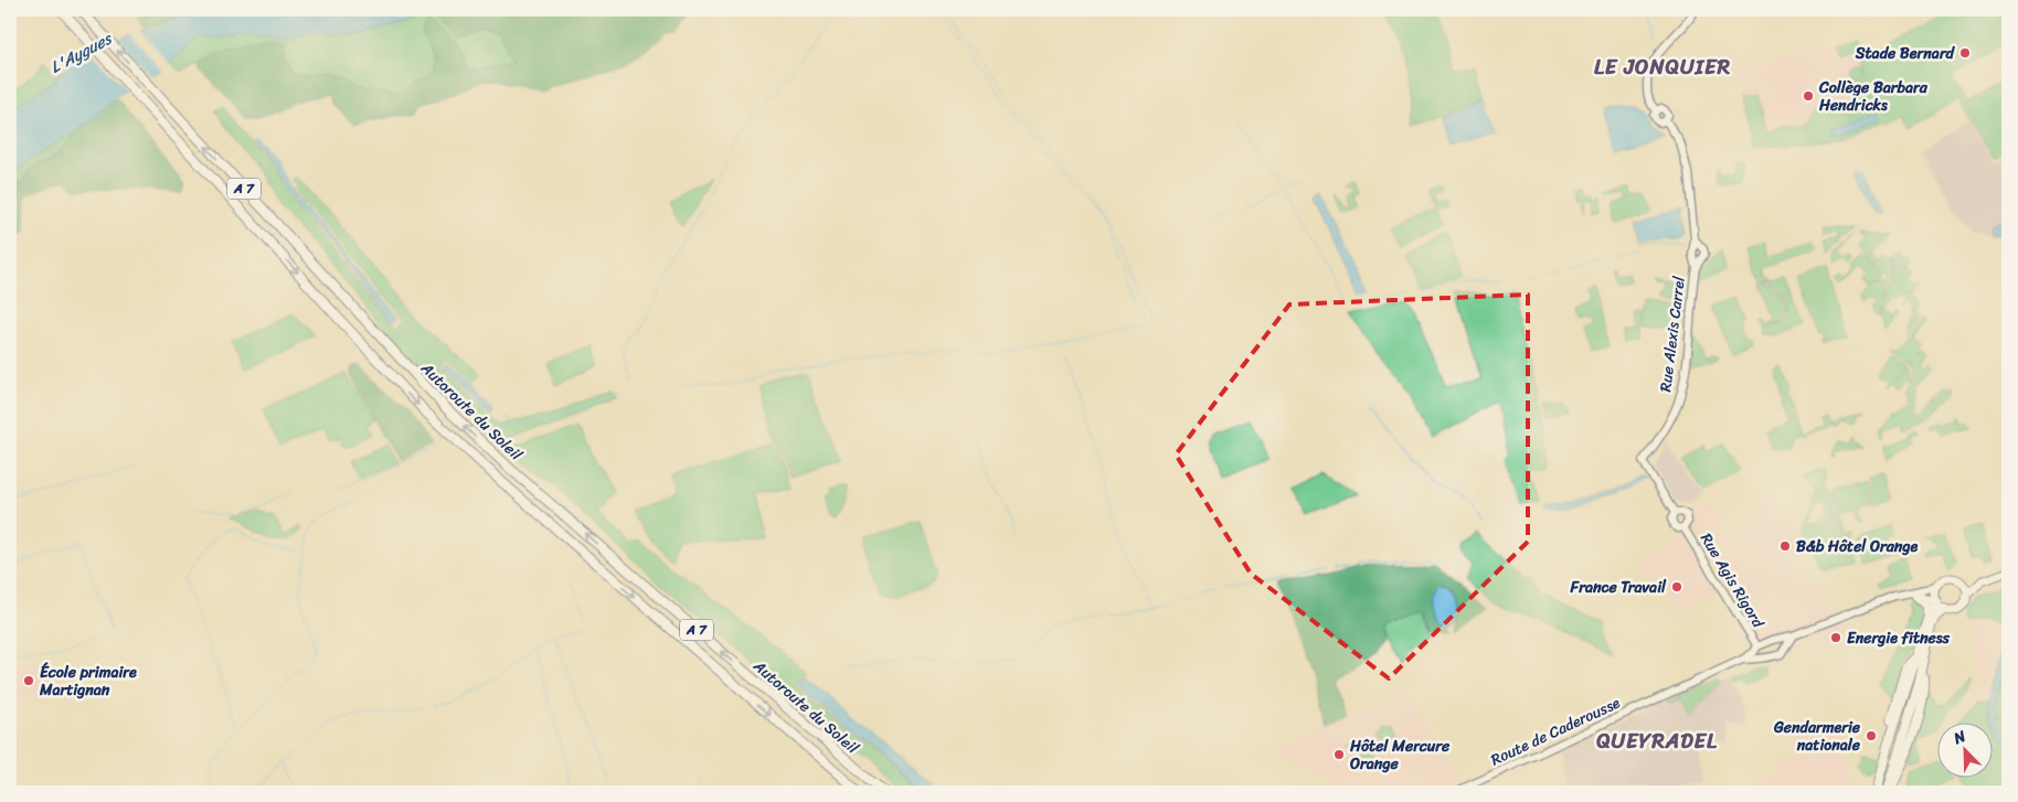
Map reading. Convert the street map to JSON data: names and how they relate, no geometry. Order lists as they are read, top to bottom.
{
  "streets": {
    "highway": ["A 7", "Autoroute du Soleil"],
    "street": ["Rue Alexis Carrel", "Rue Agis Rigord", "Route de Caderousse"]
  },
  "crossings": [
    ["Rue Alexis Carrel", "Rue Agis Rigord"],
    ["Rue Agis Rigord", "Route de Caderousse"]
  ],
  "districts": ["LE JONQUIER", "QUEYRADEL"],
  "water": ["L'Aygues"],
  "places": [
    "Stade Bernard",
    "Collège Barbara Hendricks",
    "B&b Hôtel Orange",
    "France Travail",
    "Energie fitness",
    "École primaire Martignan",
    "Gendarmerie nationale",
    "Hôtel Mercure Orange"
  ],
  "north": "top left"
}
